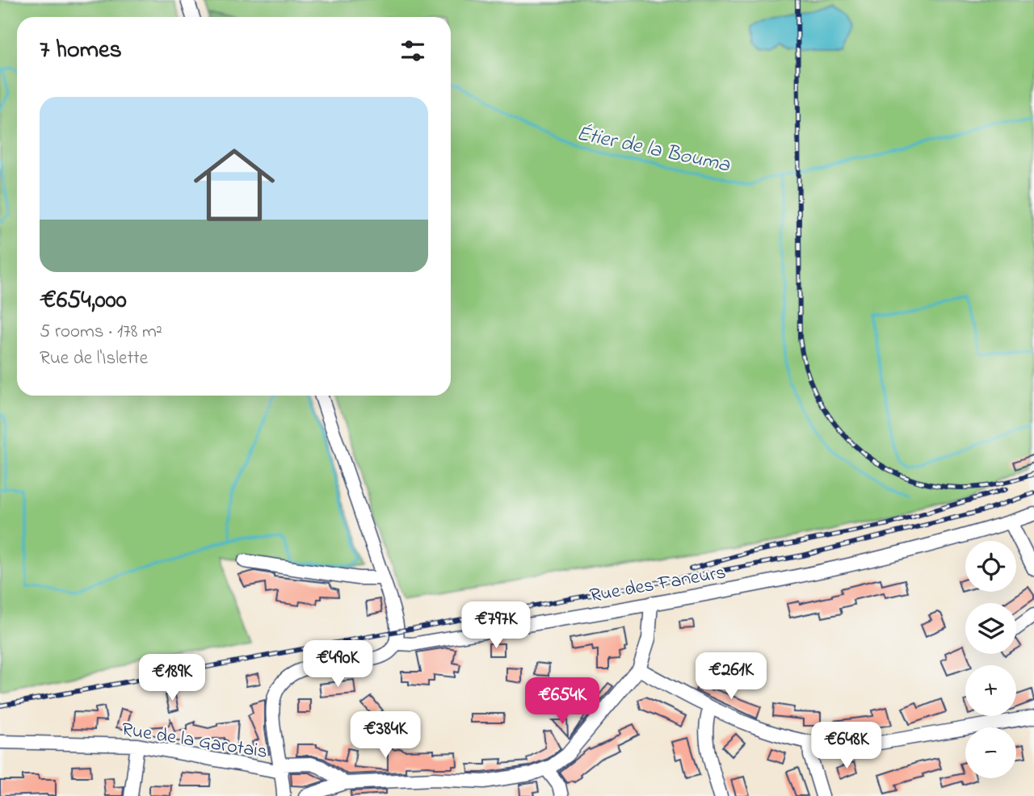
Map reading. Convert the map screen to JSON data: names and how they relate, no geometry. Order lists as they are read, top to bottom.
{
  "streets": {
    "street": ["Rue des Faneurs", "Rue de la Garotais"]
  },
  "water": ["Étier de la Bouma"],
  "page": {
    "heading": "7 homes",
    "list": [
      {
        "name": "€654,000",
        "note": "5 rooms · 178 m² · Rue de l'Islette"
      }
    ],
    "map_buttons": ["+", "−"],
    "price": [
      "€797K",
      "€490K",
      "€261K",
      "€189K",
      "€654K",
      "€384K",
      "€648K"
    ]
  }
}
